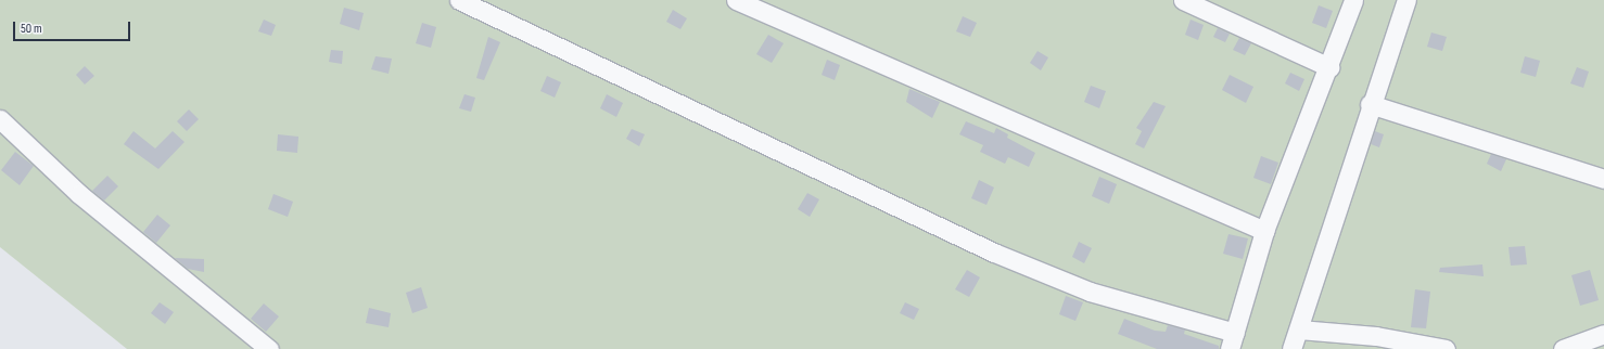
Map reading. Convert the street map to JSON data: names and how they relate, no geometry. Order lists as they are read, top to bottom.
{
  "scale_bar": "50 m"
}
